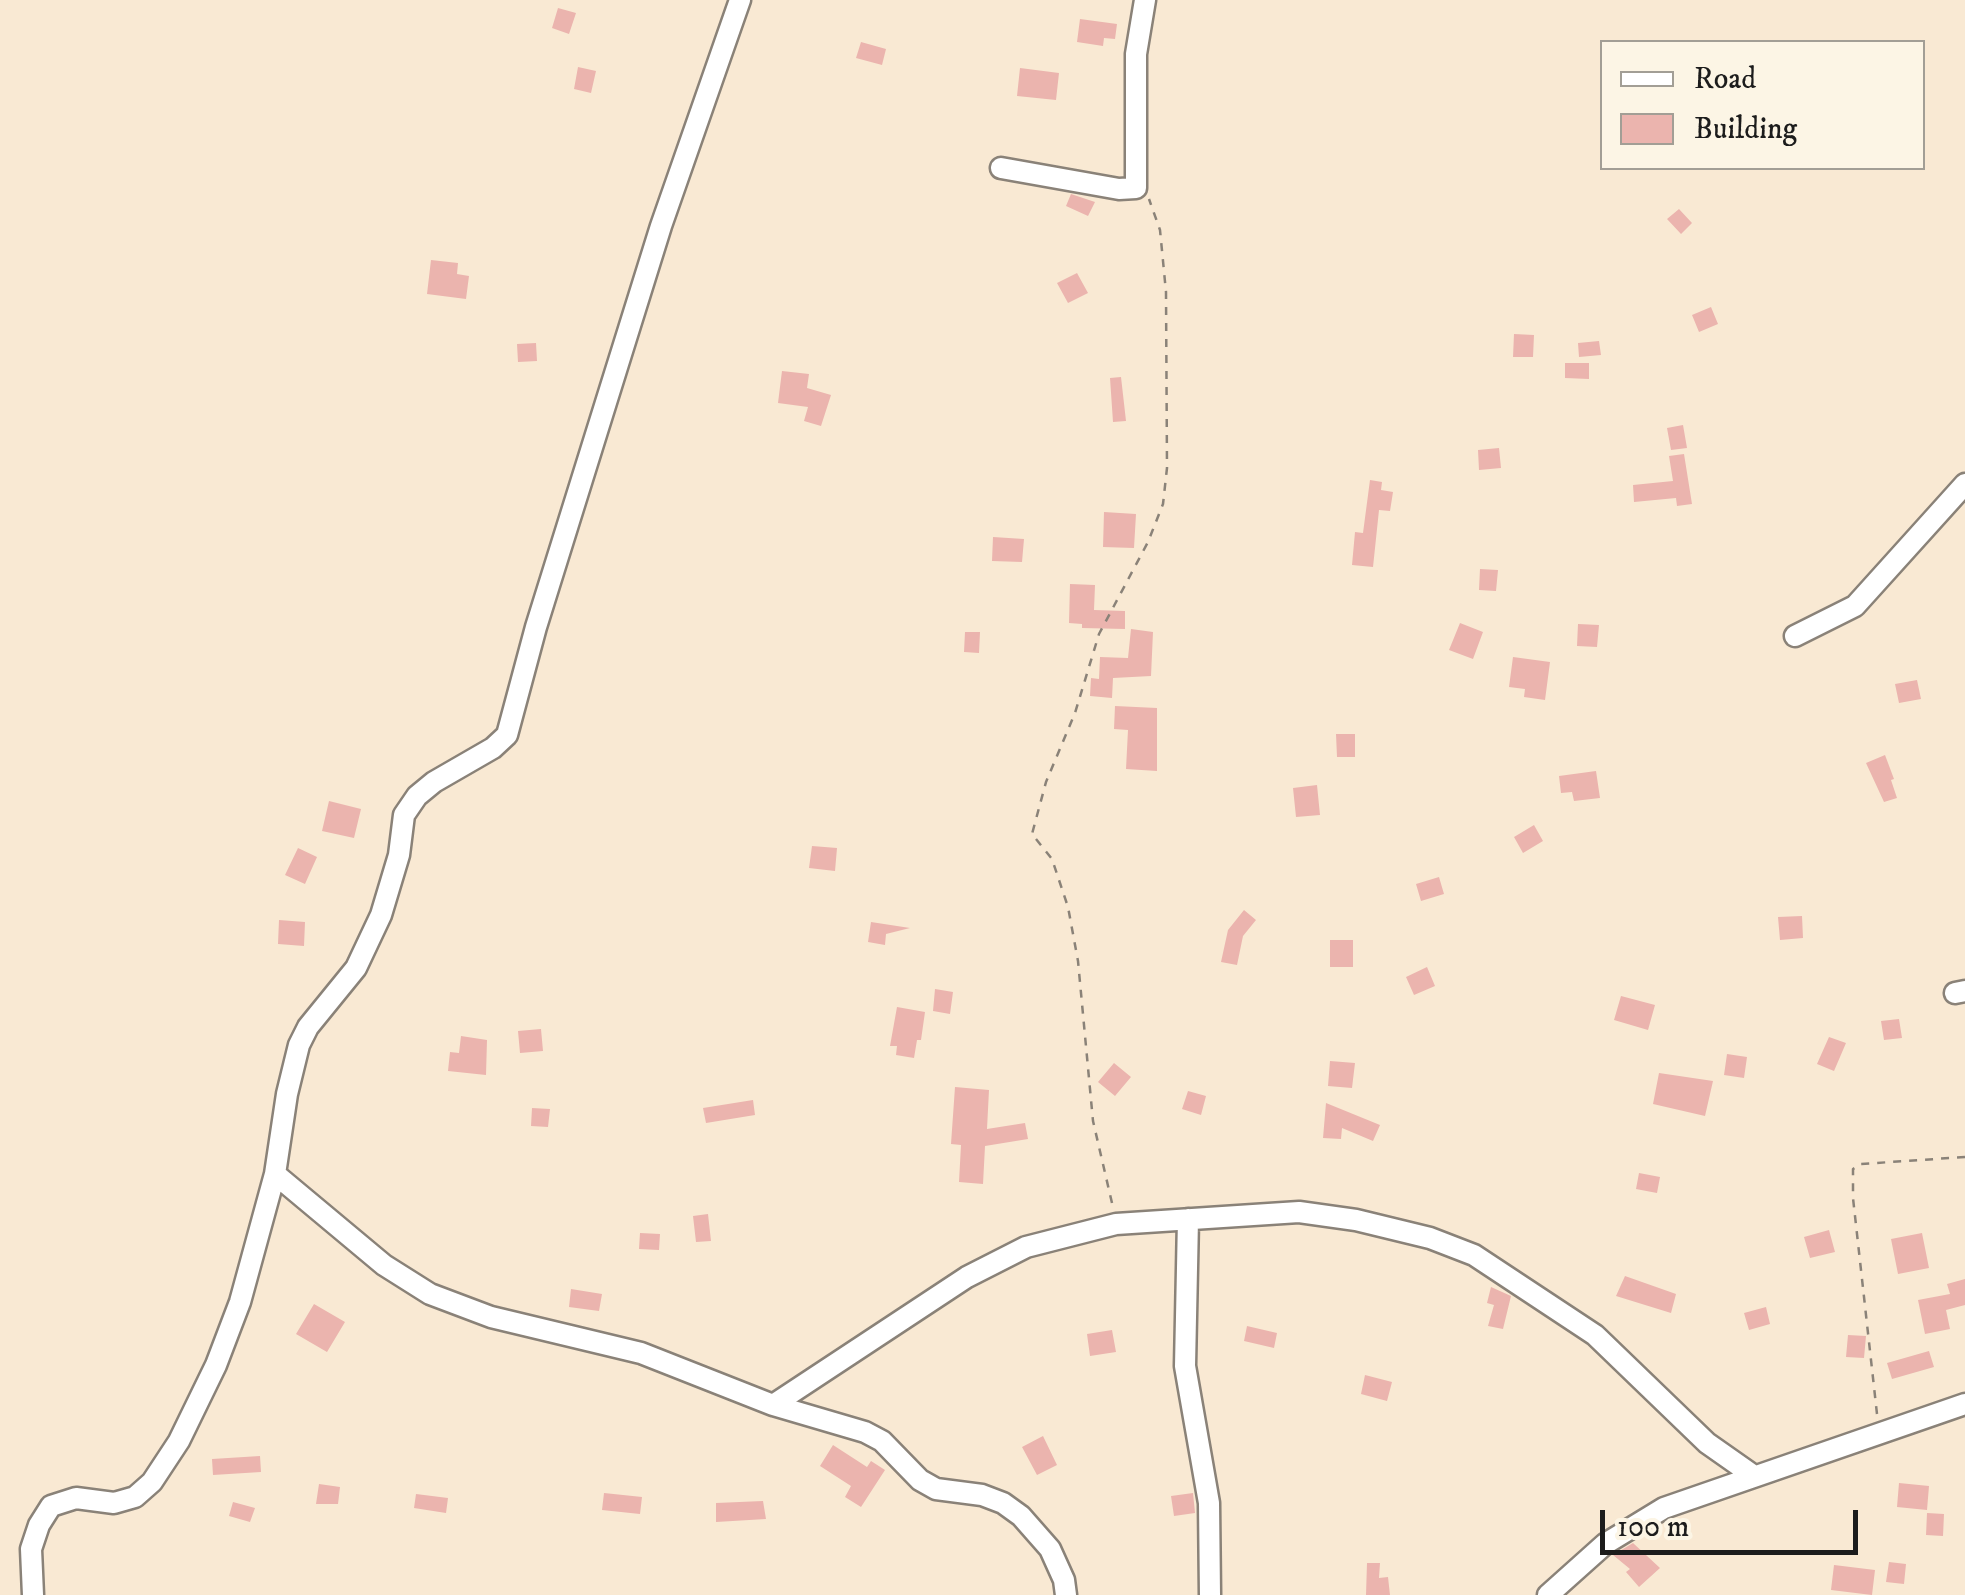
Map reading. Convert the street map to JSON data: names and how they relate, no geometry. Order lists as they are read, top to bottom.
{
  "legend": ["Road", "Building"],
  "scale_bar": "100 m"
}
